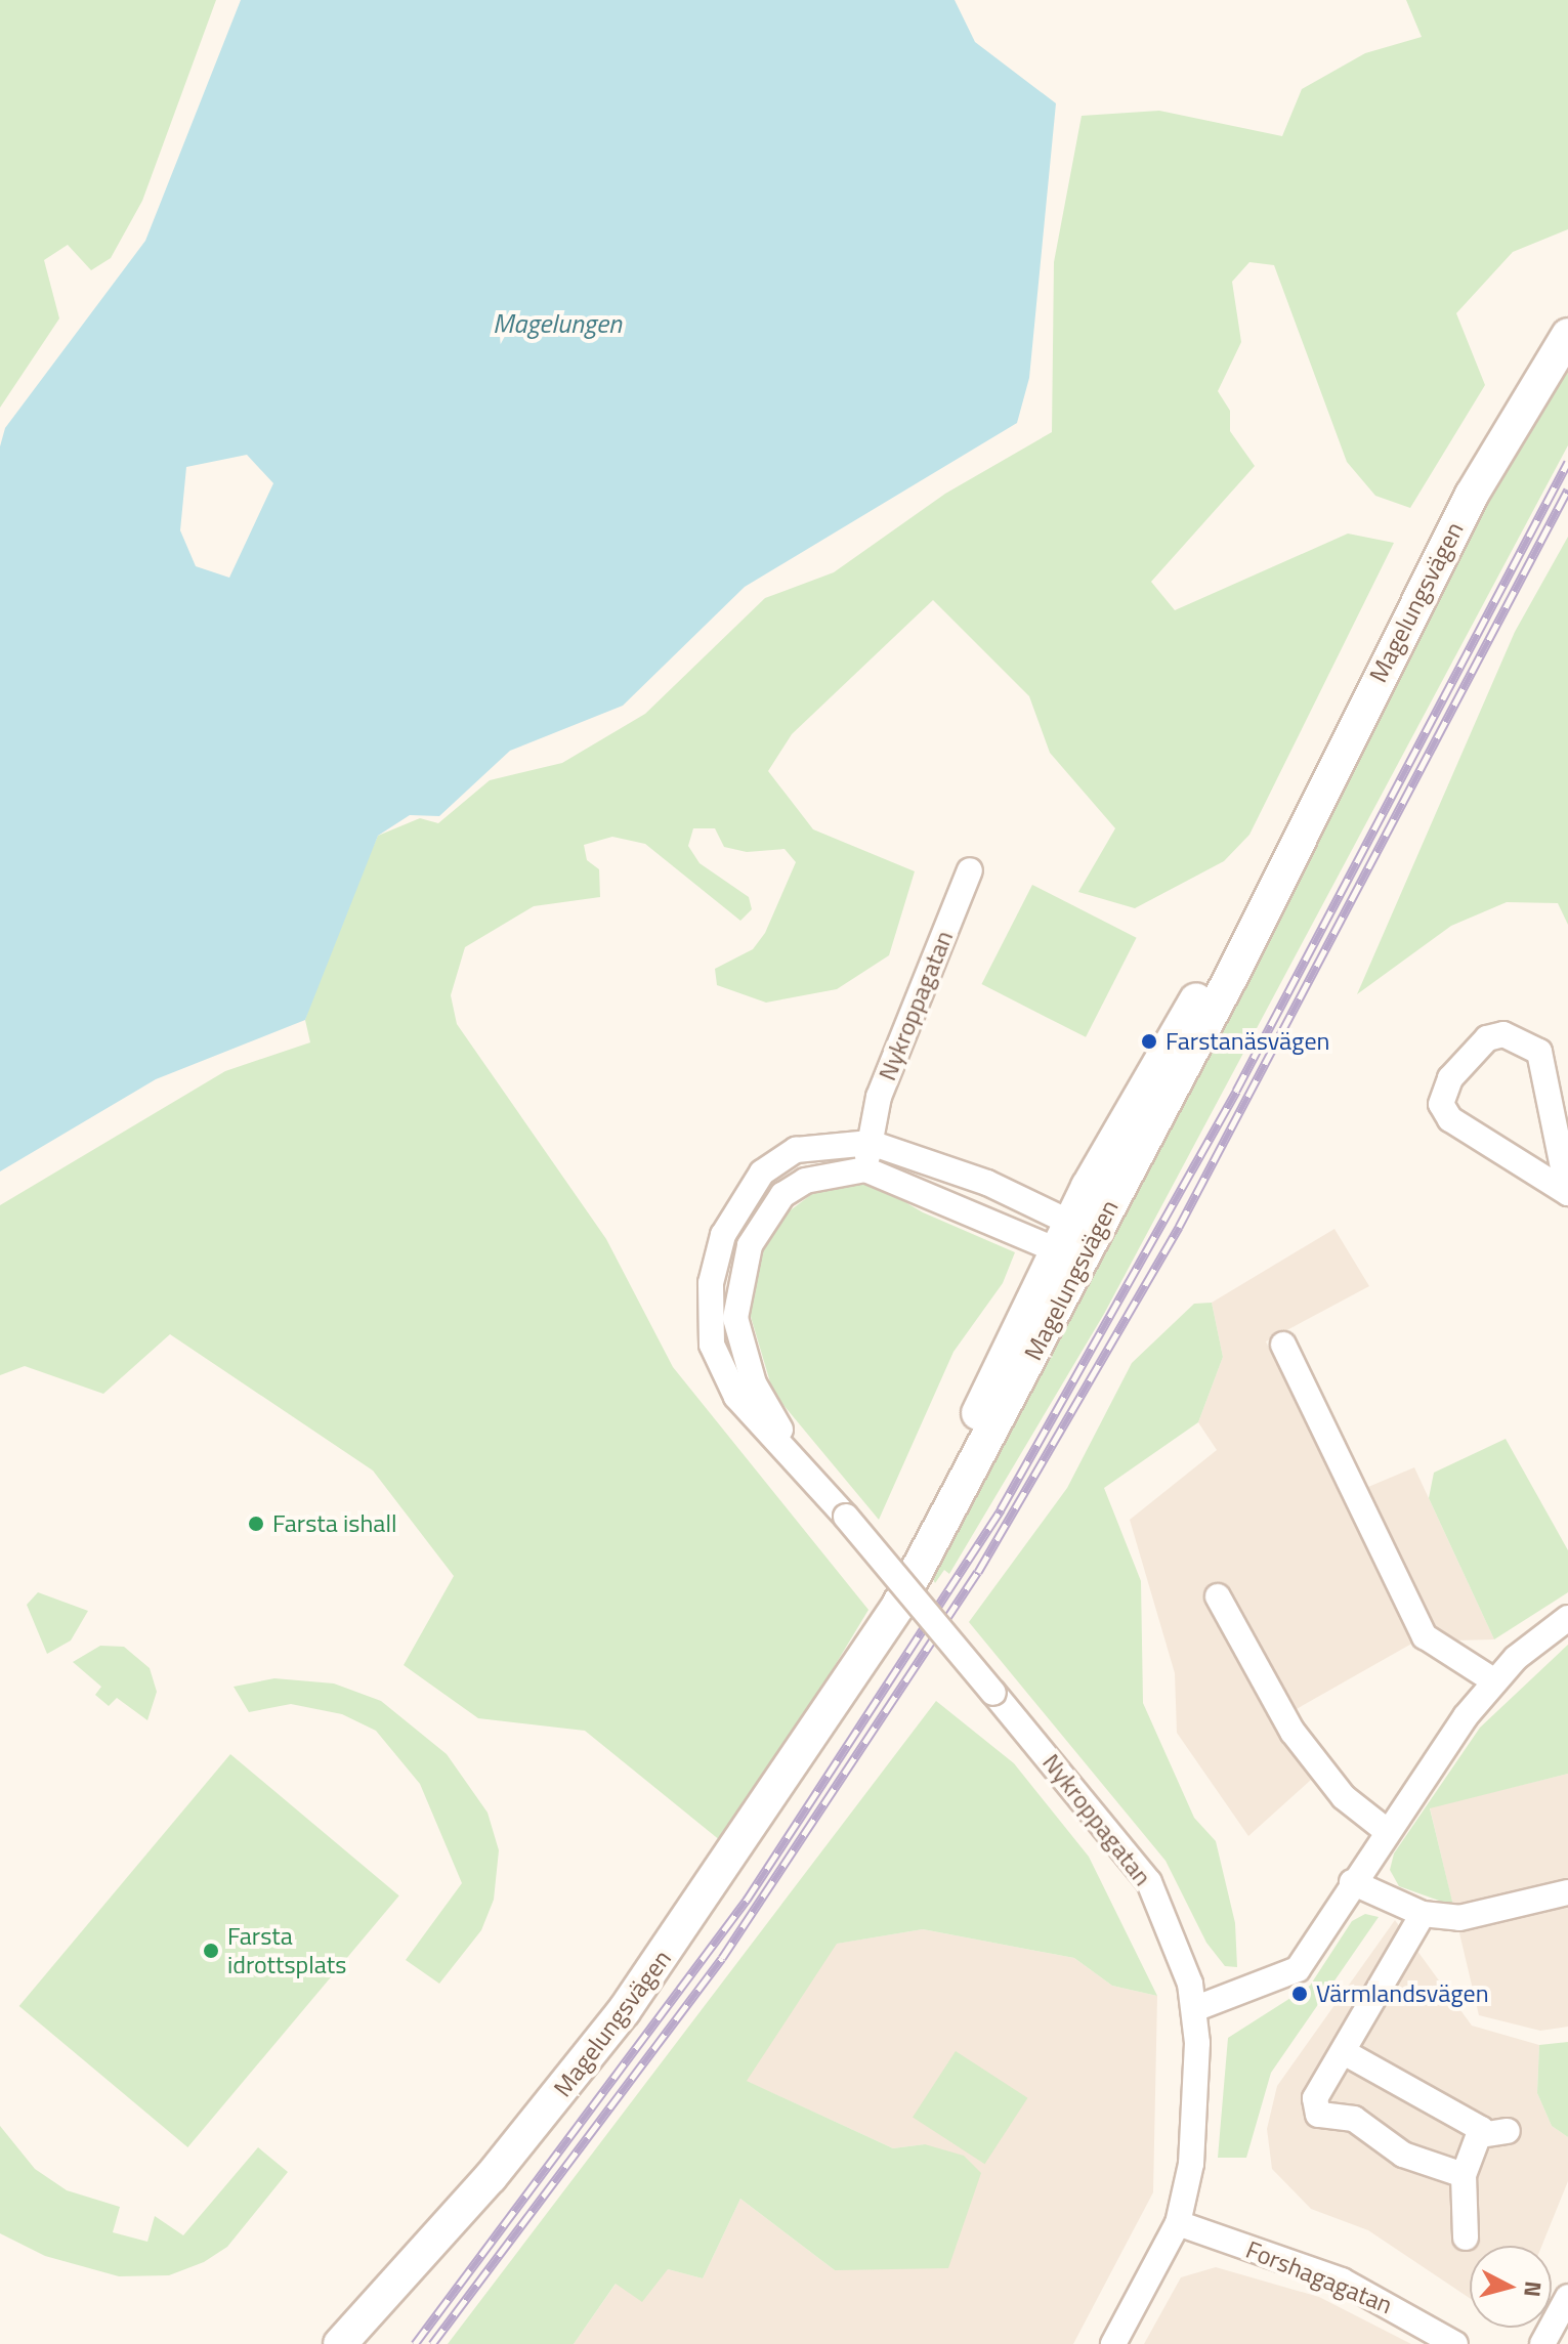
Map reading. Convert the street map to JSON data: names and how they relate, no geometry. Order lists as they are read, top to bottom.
{
  "streets": {
    "main road": ["Magelungsvägen"],
    "street": ["Nykroppagatan", "Forshagagatan"]
  },
  "crossings": [
    ["Magelungsvägen", "Nykroppagatan"],
    ["Nykroppagatan", "Forshagagatan"]
  ],
  "water": ["Magelungen"],
  "places": [
    "Farstanäsvägen",
    "Farsta ishall",
    "Farsta idrottsplats",
    "Värmlandsvägen"
  ],
  "north": "right"
}
